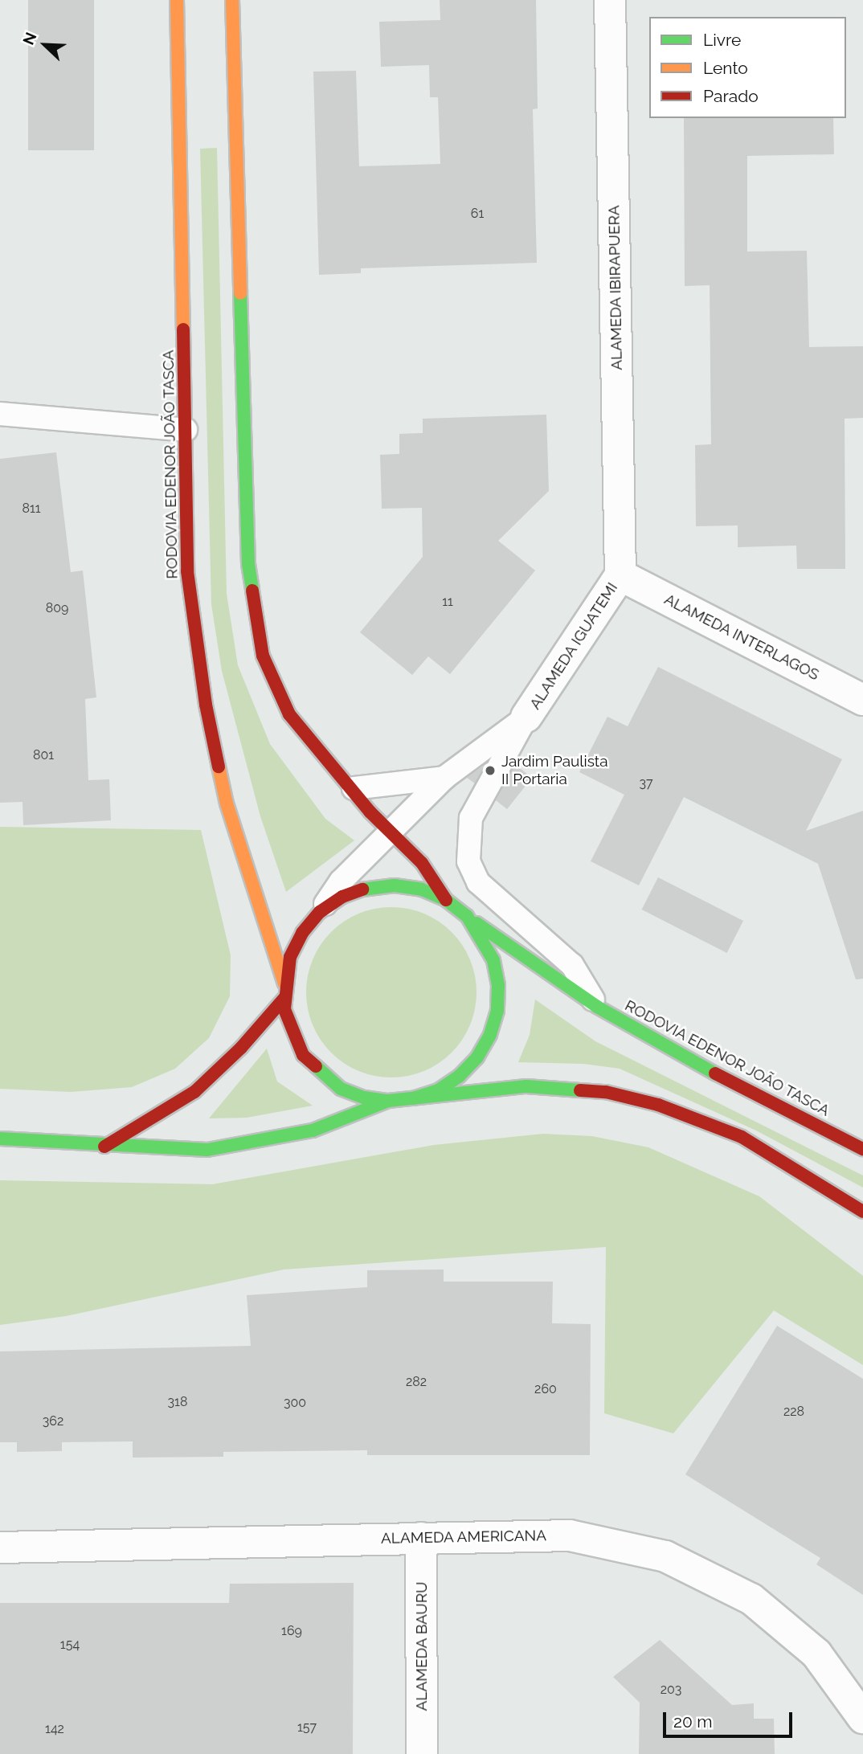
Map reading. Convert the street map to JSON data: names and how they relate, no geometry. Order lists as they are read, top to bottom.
{
  "streets": {
    "main road": ["RODOVIA EDENOR JOÃO TASCA"],
    "street": [
      "ALAMEDA IBIRAPUERA",
      "ALAMEDA INTERLAGOS",
      "ALAMEDA IGUATEMI",
      "ALAMEDA AMERICANA",
      "ALAMEDA BAURU"
    ]
  },
  "crossings": [
    ["ALAMEDA IBIRAPUERA", "ALAMEDA INTERLAGOS"],
    ["ALAMEDA IBIRAPUERA", "ALAMEDA IGUATEMI"],
    ["ALAMEDA INTERLAGOS", "ALAMEDA IGUATEMI"],
    ["ALAMEDA AMERICANA", "ALAMEDA BAURU"]
  ],
  "places": ["Jardim Paulista II Portaria"],
  "house_numbers": [
    "61",
    "811",
    "11",
    "809",
    "801",
    "37",
    "282",
    "260",
    "318",
    "300",
    "228",
    "362",
    "169",
    "154",
    "203",
    "157",
    "142"
  ],
  "legend": ["Livre", "Lento", "Parado"],
  "scale_bar": "20 m",
  "north": "top left"
}
